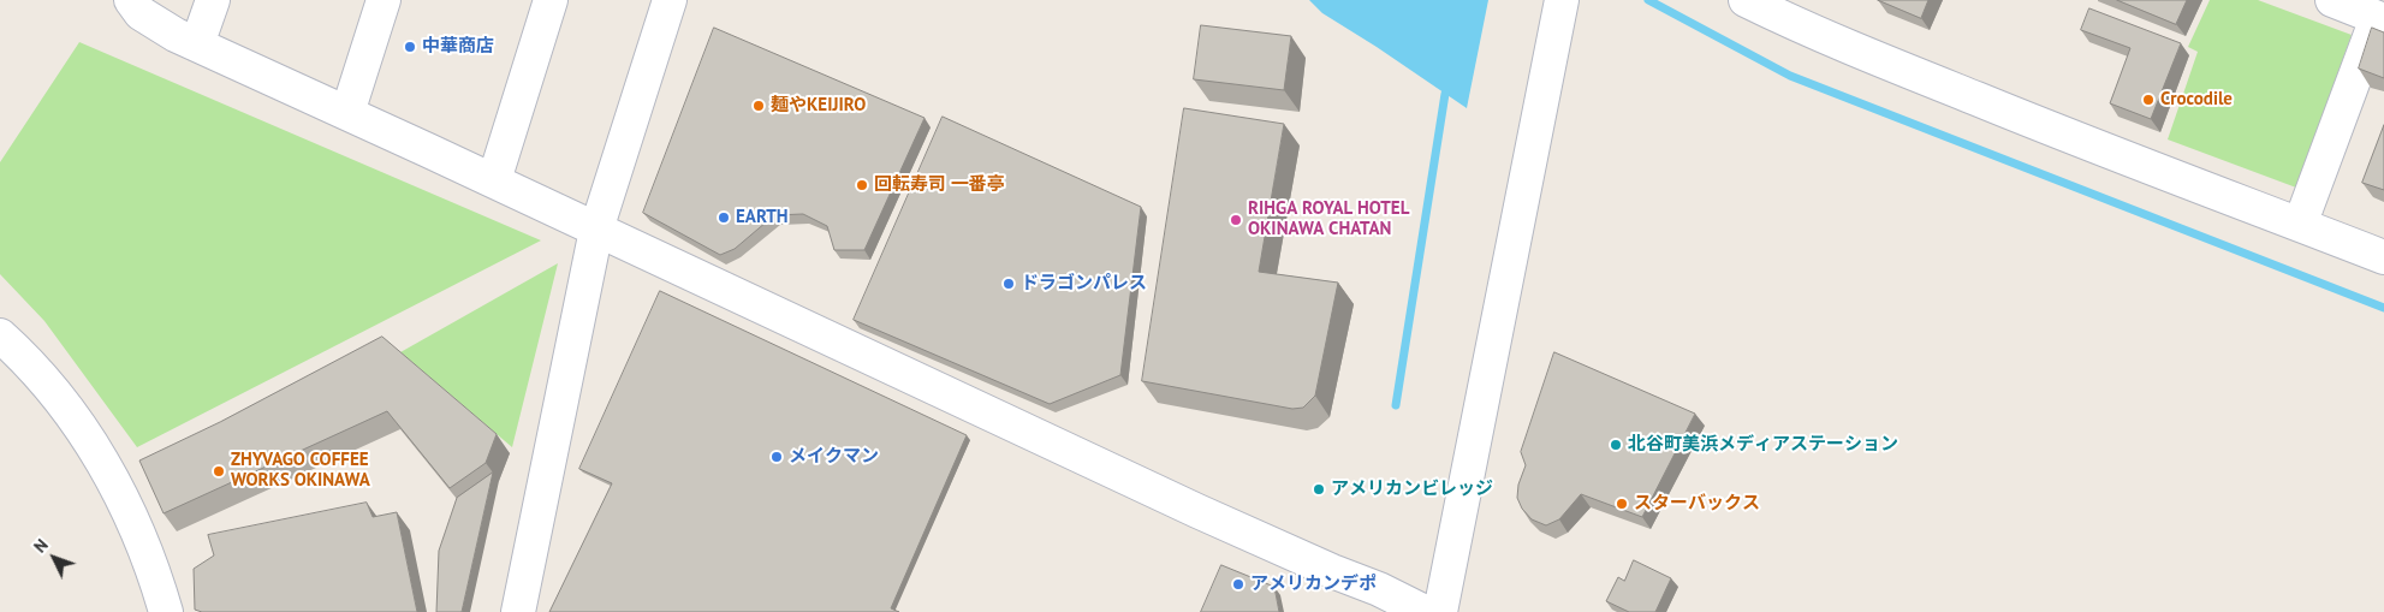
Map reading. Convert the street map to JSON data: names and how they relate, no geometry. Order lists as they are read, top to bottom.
{
  "places": [
    "中華商店",
    "Crocodile",
    "麺やKEIJIRO",
    "回転寿司 一番亭",
    "EARTH",
    "RIHGA ROYAL HOTEL OKINAWA CHATAN",
    "ドラゴンパレス",
    "北谷町美浜メディアステーション",
    "メイクマン",
    "ZHYVAGO COFFEE WORKS OKINAWA",
    "アメリカンビレッジ",
    "スターバックス",
    "アメリカンデポ"
  ],
  "north": "top left"
}
